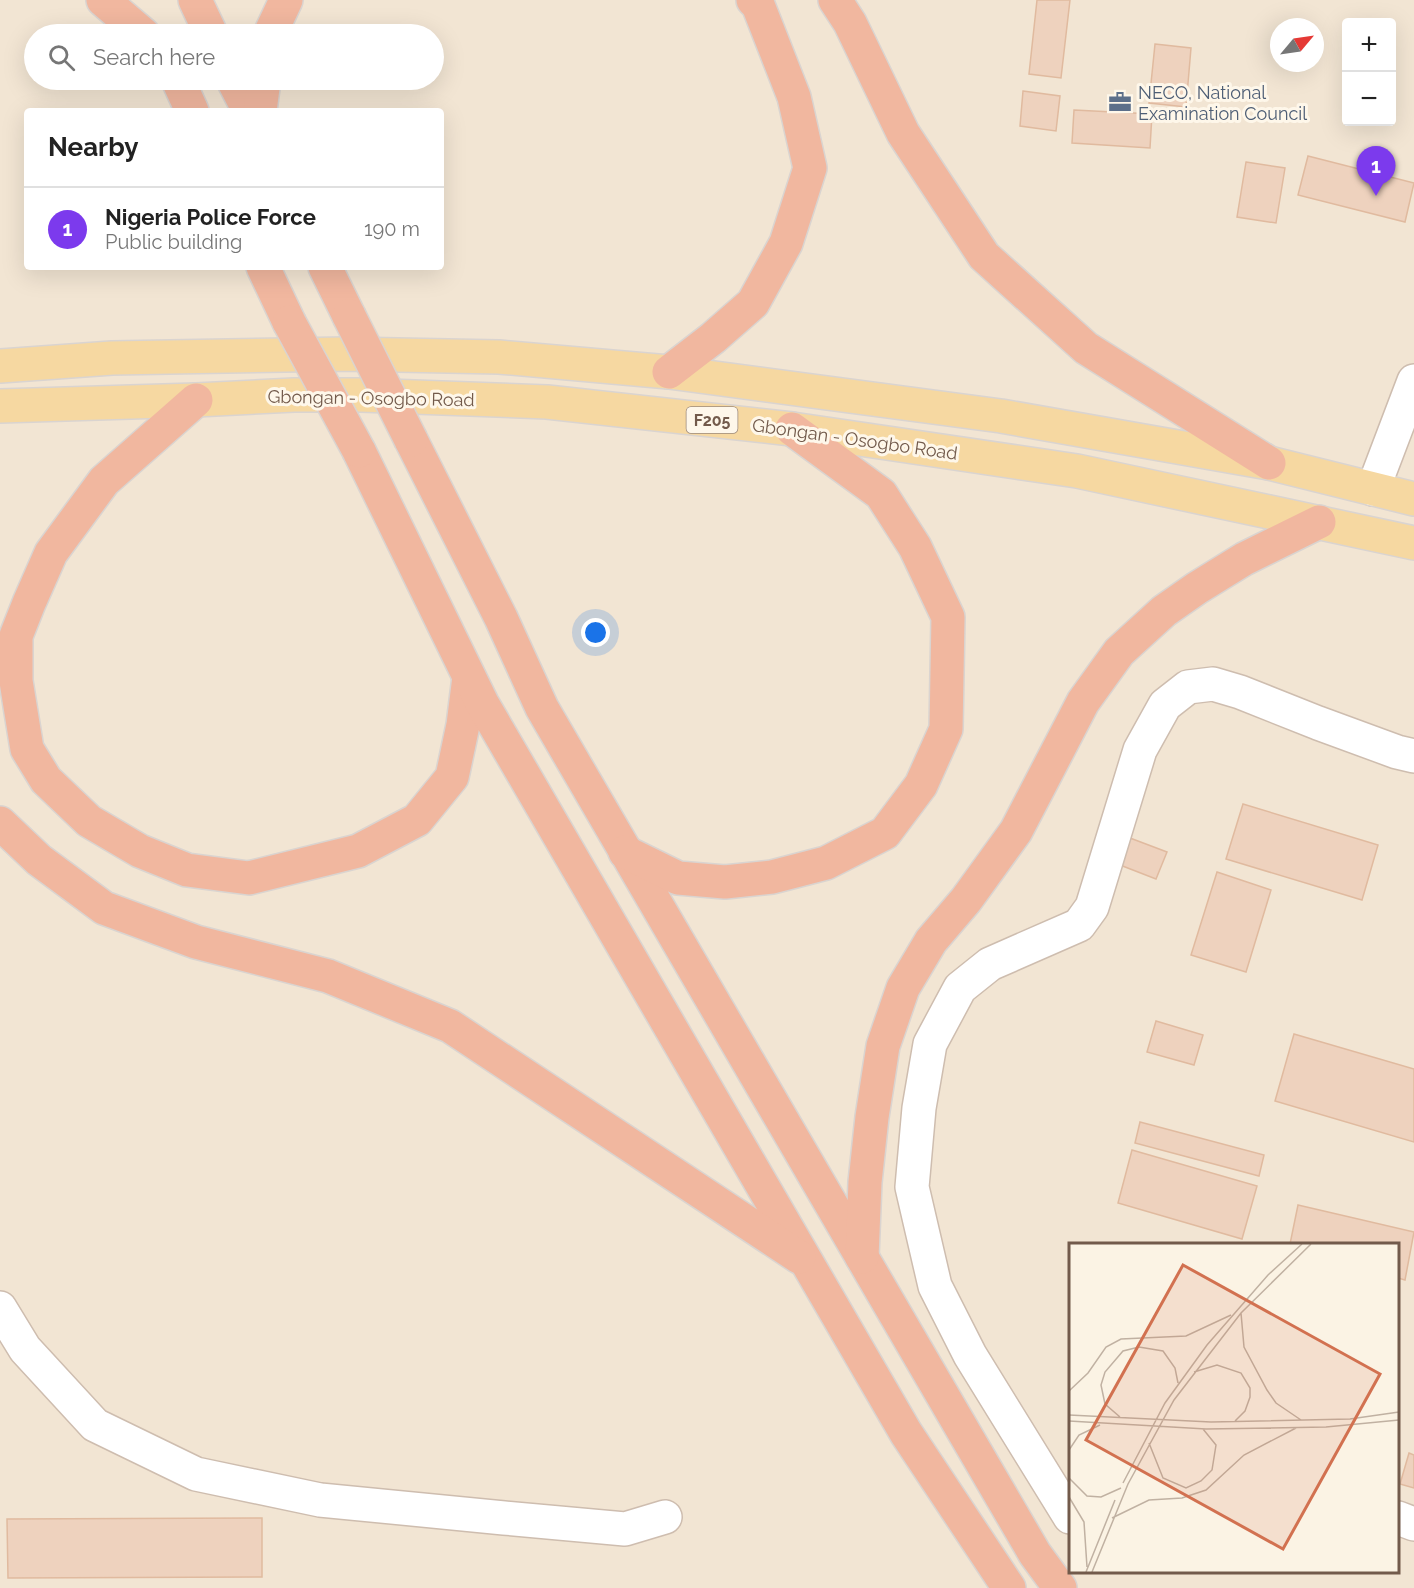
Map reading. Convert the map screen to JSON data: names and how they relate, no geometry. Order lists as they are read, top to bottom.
{
  "streets": {
    "main road": ["Gbongan - Osogbo Road", "F205"]
  },
  "places": {
    "office": ["NECO, National Examination Council"]
  },
  "north": "top right",
  "page": {
    "map_buttons": ["+", "−"],
    "search": "Search here",
    "heading": "Nearby",
    "pins": "1",
    "list": [
      {
        "mark": "1",
        "name": "Nigeria Police Force",
        "note": "Public building",
        "value": "190 m"
      }
    ]
  }
}
